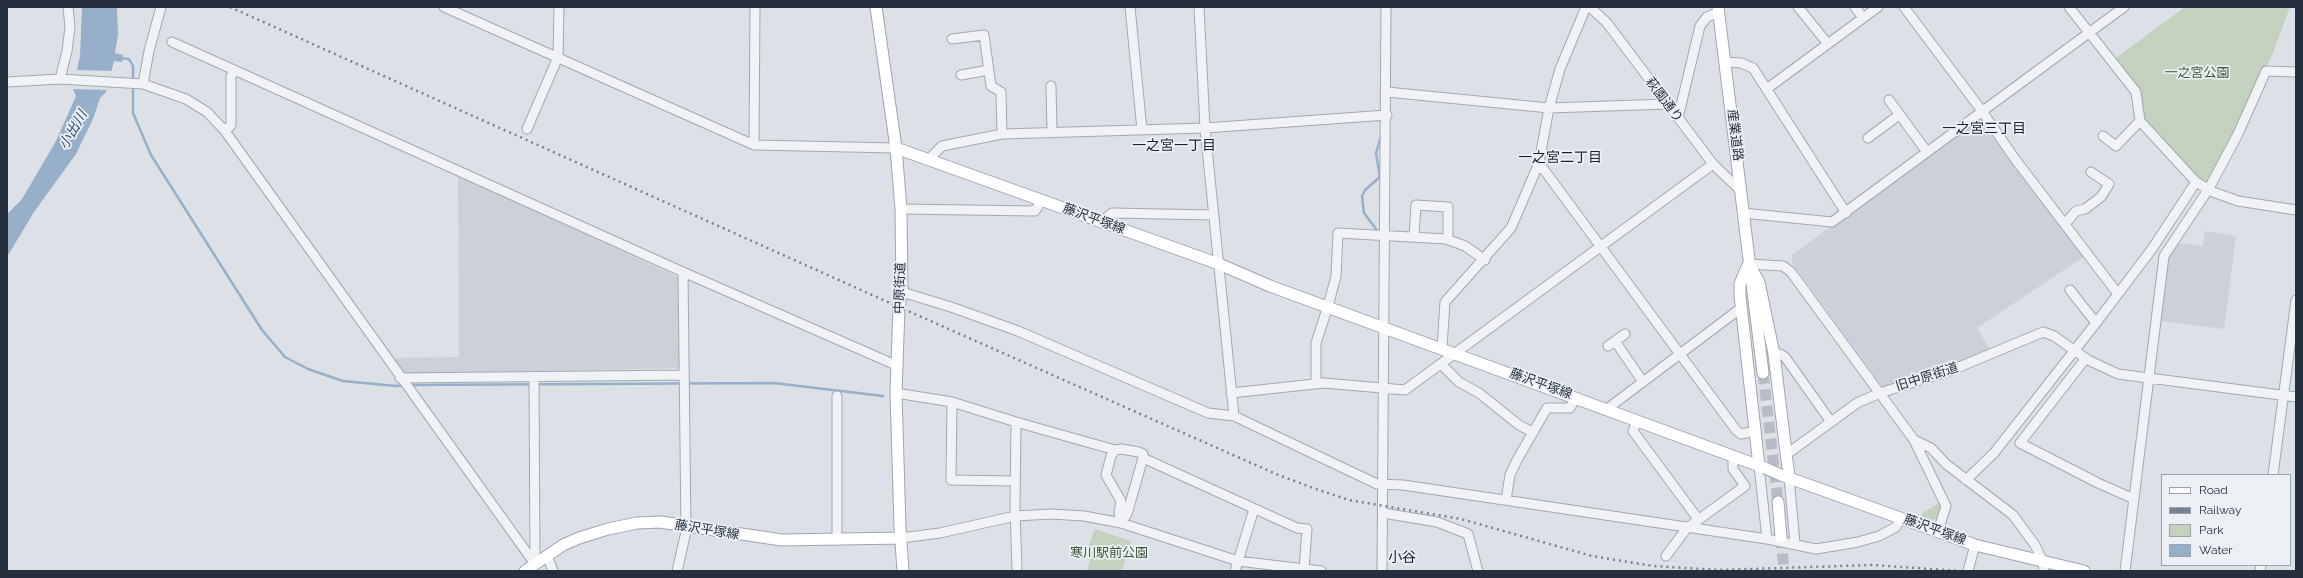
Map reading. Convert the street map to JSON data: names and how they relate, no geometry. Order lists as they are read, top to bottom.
{
  "streets": {
    "main road": ["産業道路", "藤沢平塚線", "中原街道"],
    "street": ["萩園通り", "旧中原街道"]
  },
  "crossings": [
    ["萩園通り", "産業道路"],
    ["藤沢平塚線", "中原街道"]
  ],
  "districts": [
    "一之宮三丁目",
    "一之宮一丁目",
    "一之宮二丁目",
    "小谷"
  ],
  "water": ["小出川"],
  "parks": ["一之宮公園", "寒川駅前公園"],
  "legend": [
    "Road",
    "Railway",
    "Park",
    "Water"
  ]
}
